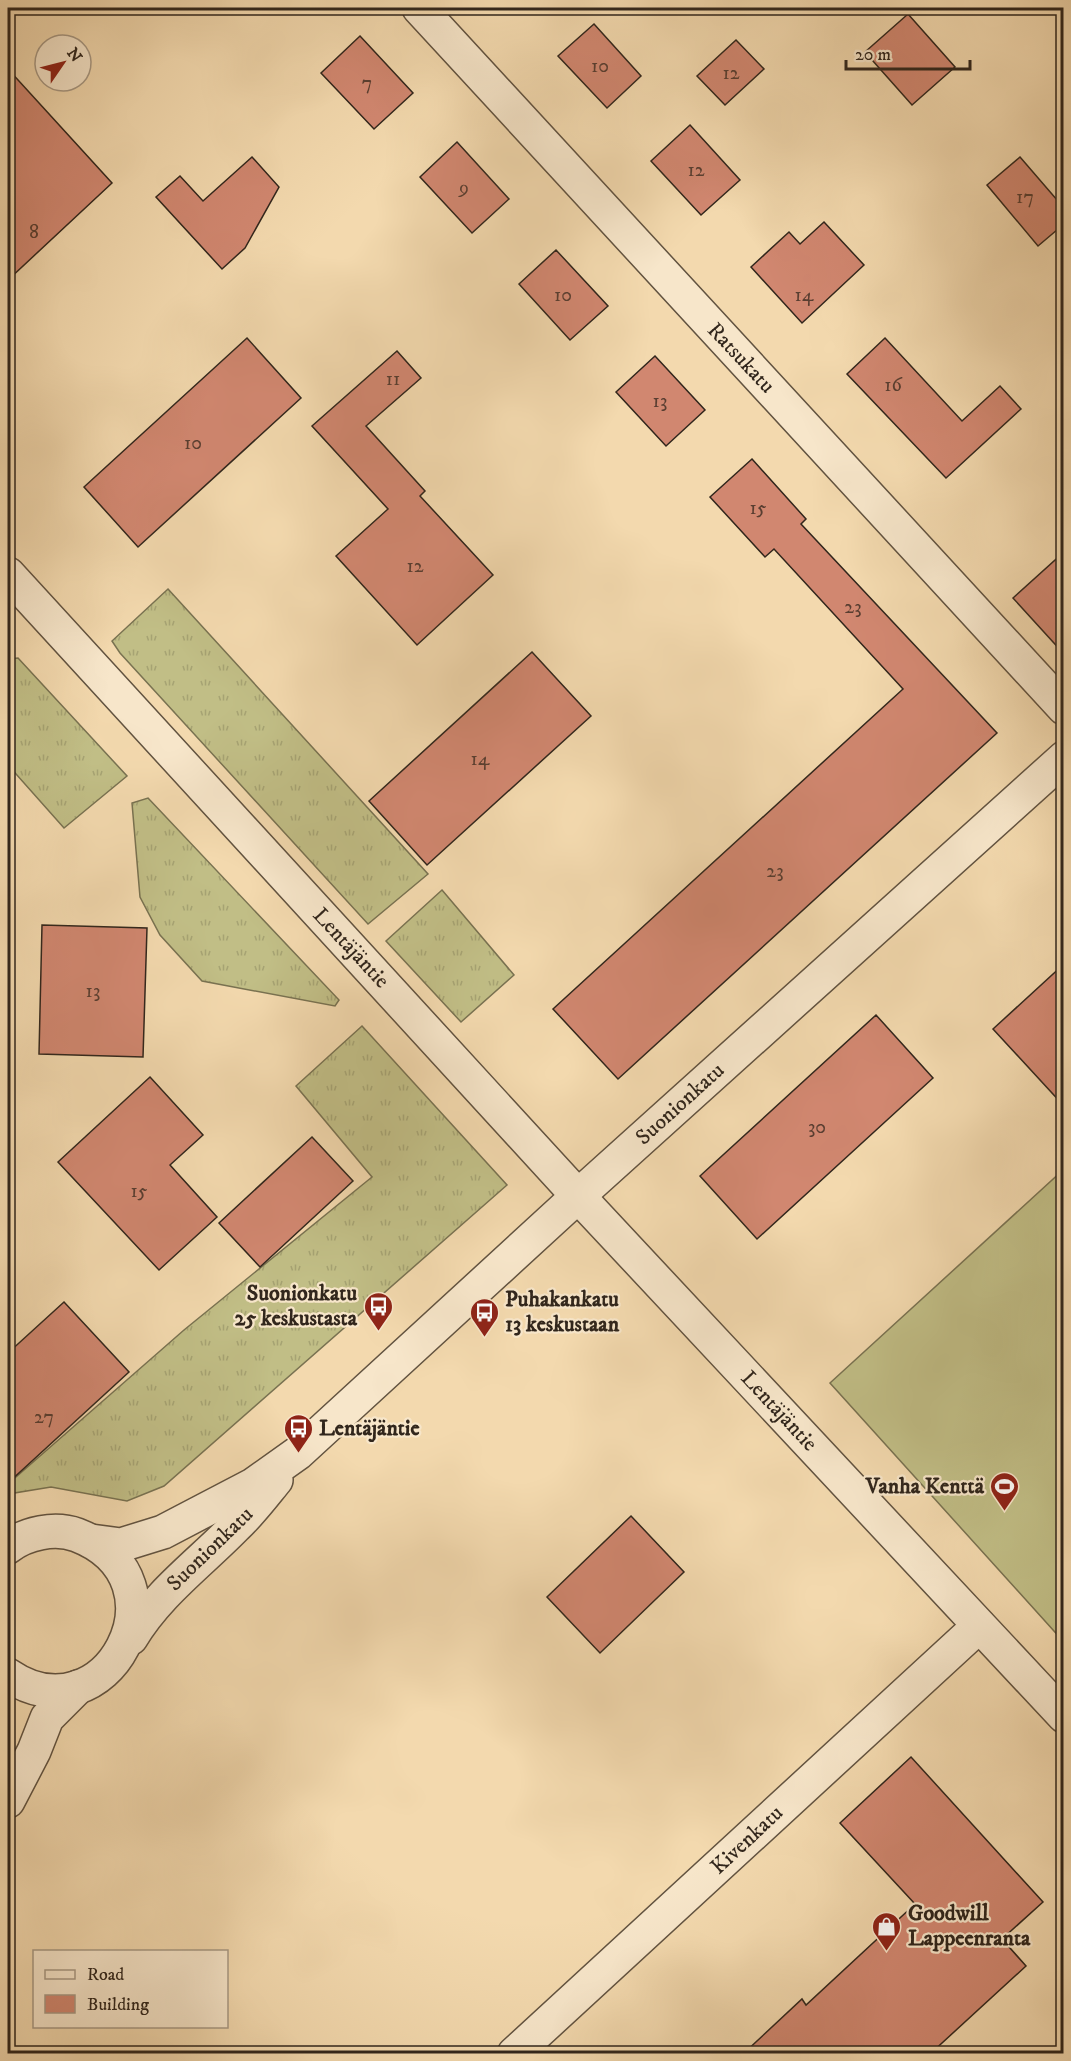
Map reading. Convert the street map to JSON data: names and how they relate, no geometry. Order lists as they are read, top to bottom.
{
  "streets": {
    "street": [
      "Ratsukatu",
      "Lentäjäntie",
      "Suonionkatu",
      "Kivenkatu"
    ]
  },
  "crossings": [
    ["Lentäjäntie", "Suonionkatu"],
    ["Lentäjäntie", "Kivenkatu"]
  ],
  "places": {
    "bus stop": ["Suonionkatu 25 keskustasta", "Puhakankatu 13 keskustaan", "Lentäjäntie"],
    "sports": ["Vanha Kenttä"],
    "shop": ["Goodwill Lappeenranta"]
  },
  "house_numbers": [
    "10",
    "12",
    "7",
    "12",
    "9",
    "17",
    "8",
    "10",
    "14",
    "11",
    "16",
    "13",
    "10",
    "15",
    "12",
    "23",
    "14",
    "23",
    "13",
    "30",
    "15",
    "27"
  ],
  "legend": ["Road", "Building"],
  "scale_bar": "20 m",
  "north": "top right"
}
